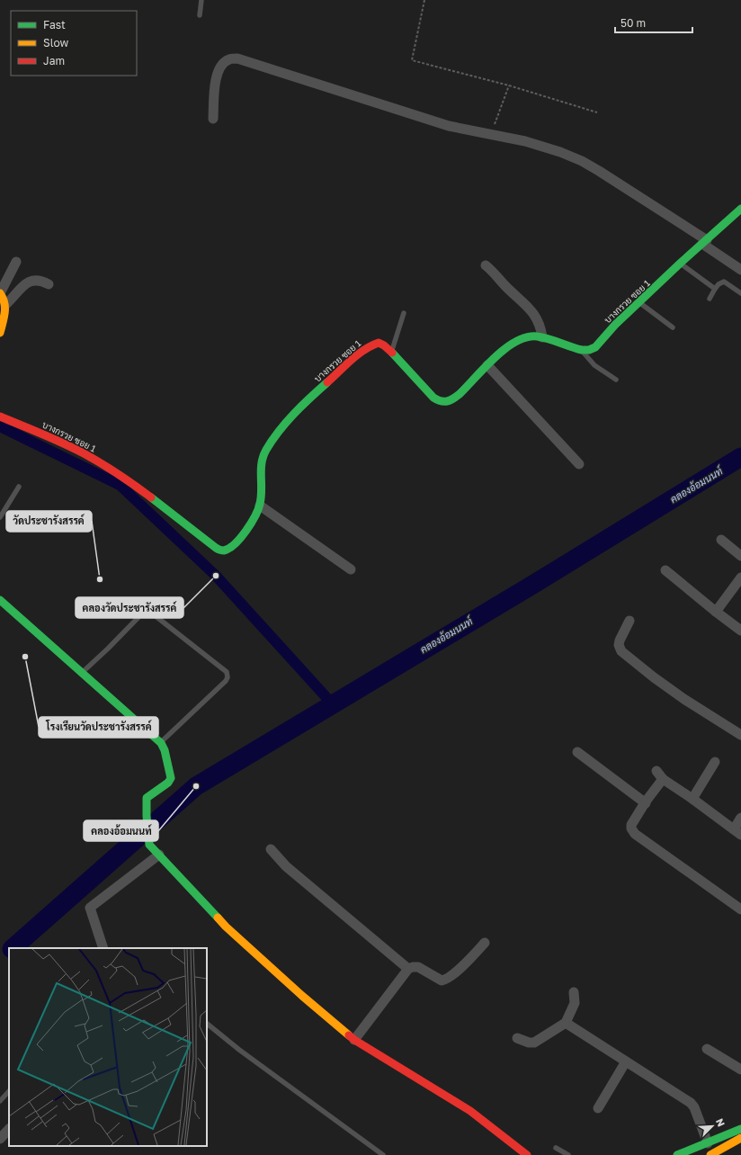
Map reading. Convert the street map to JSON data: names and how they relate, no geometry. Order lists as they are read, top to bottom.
{
  "streets": {
    "street": ["บางกรวย ซอย 1"]
  },
  "water": ["คลองอ้อมนนท์"],
  "places": [
    "คลองวัดประชารังสรรค์",
    "วัดประชารังสรรค์",
    "โรงเรียนวัดประชารังสรรค์",
    "คลองอ้อมนนท์"
  ],
  "legend": ["Fast", "Slow", "Jam"],
  "scale_bar": "50 m",
  "north": "top right"
}
